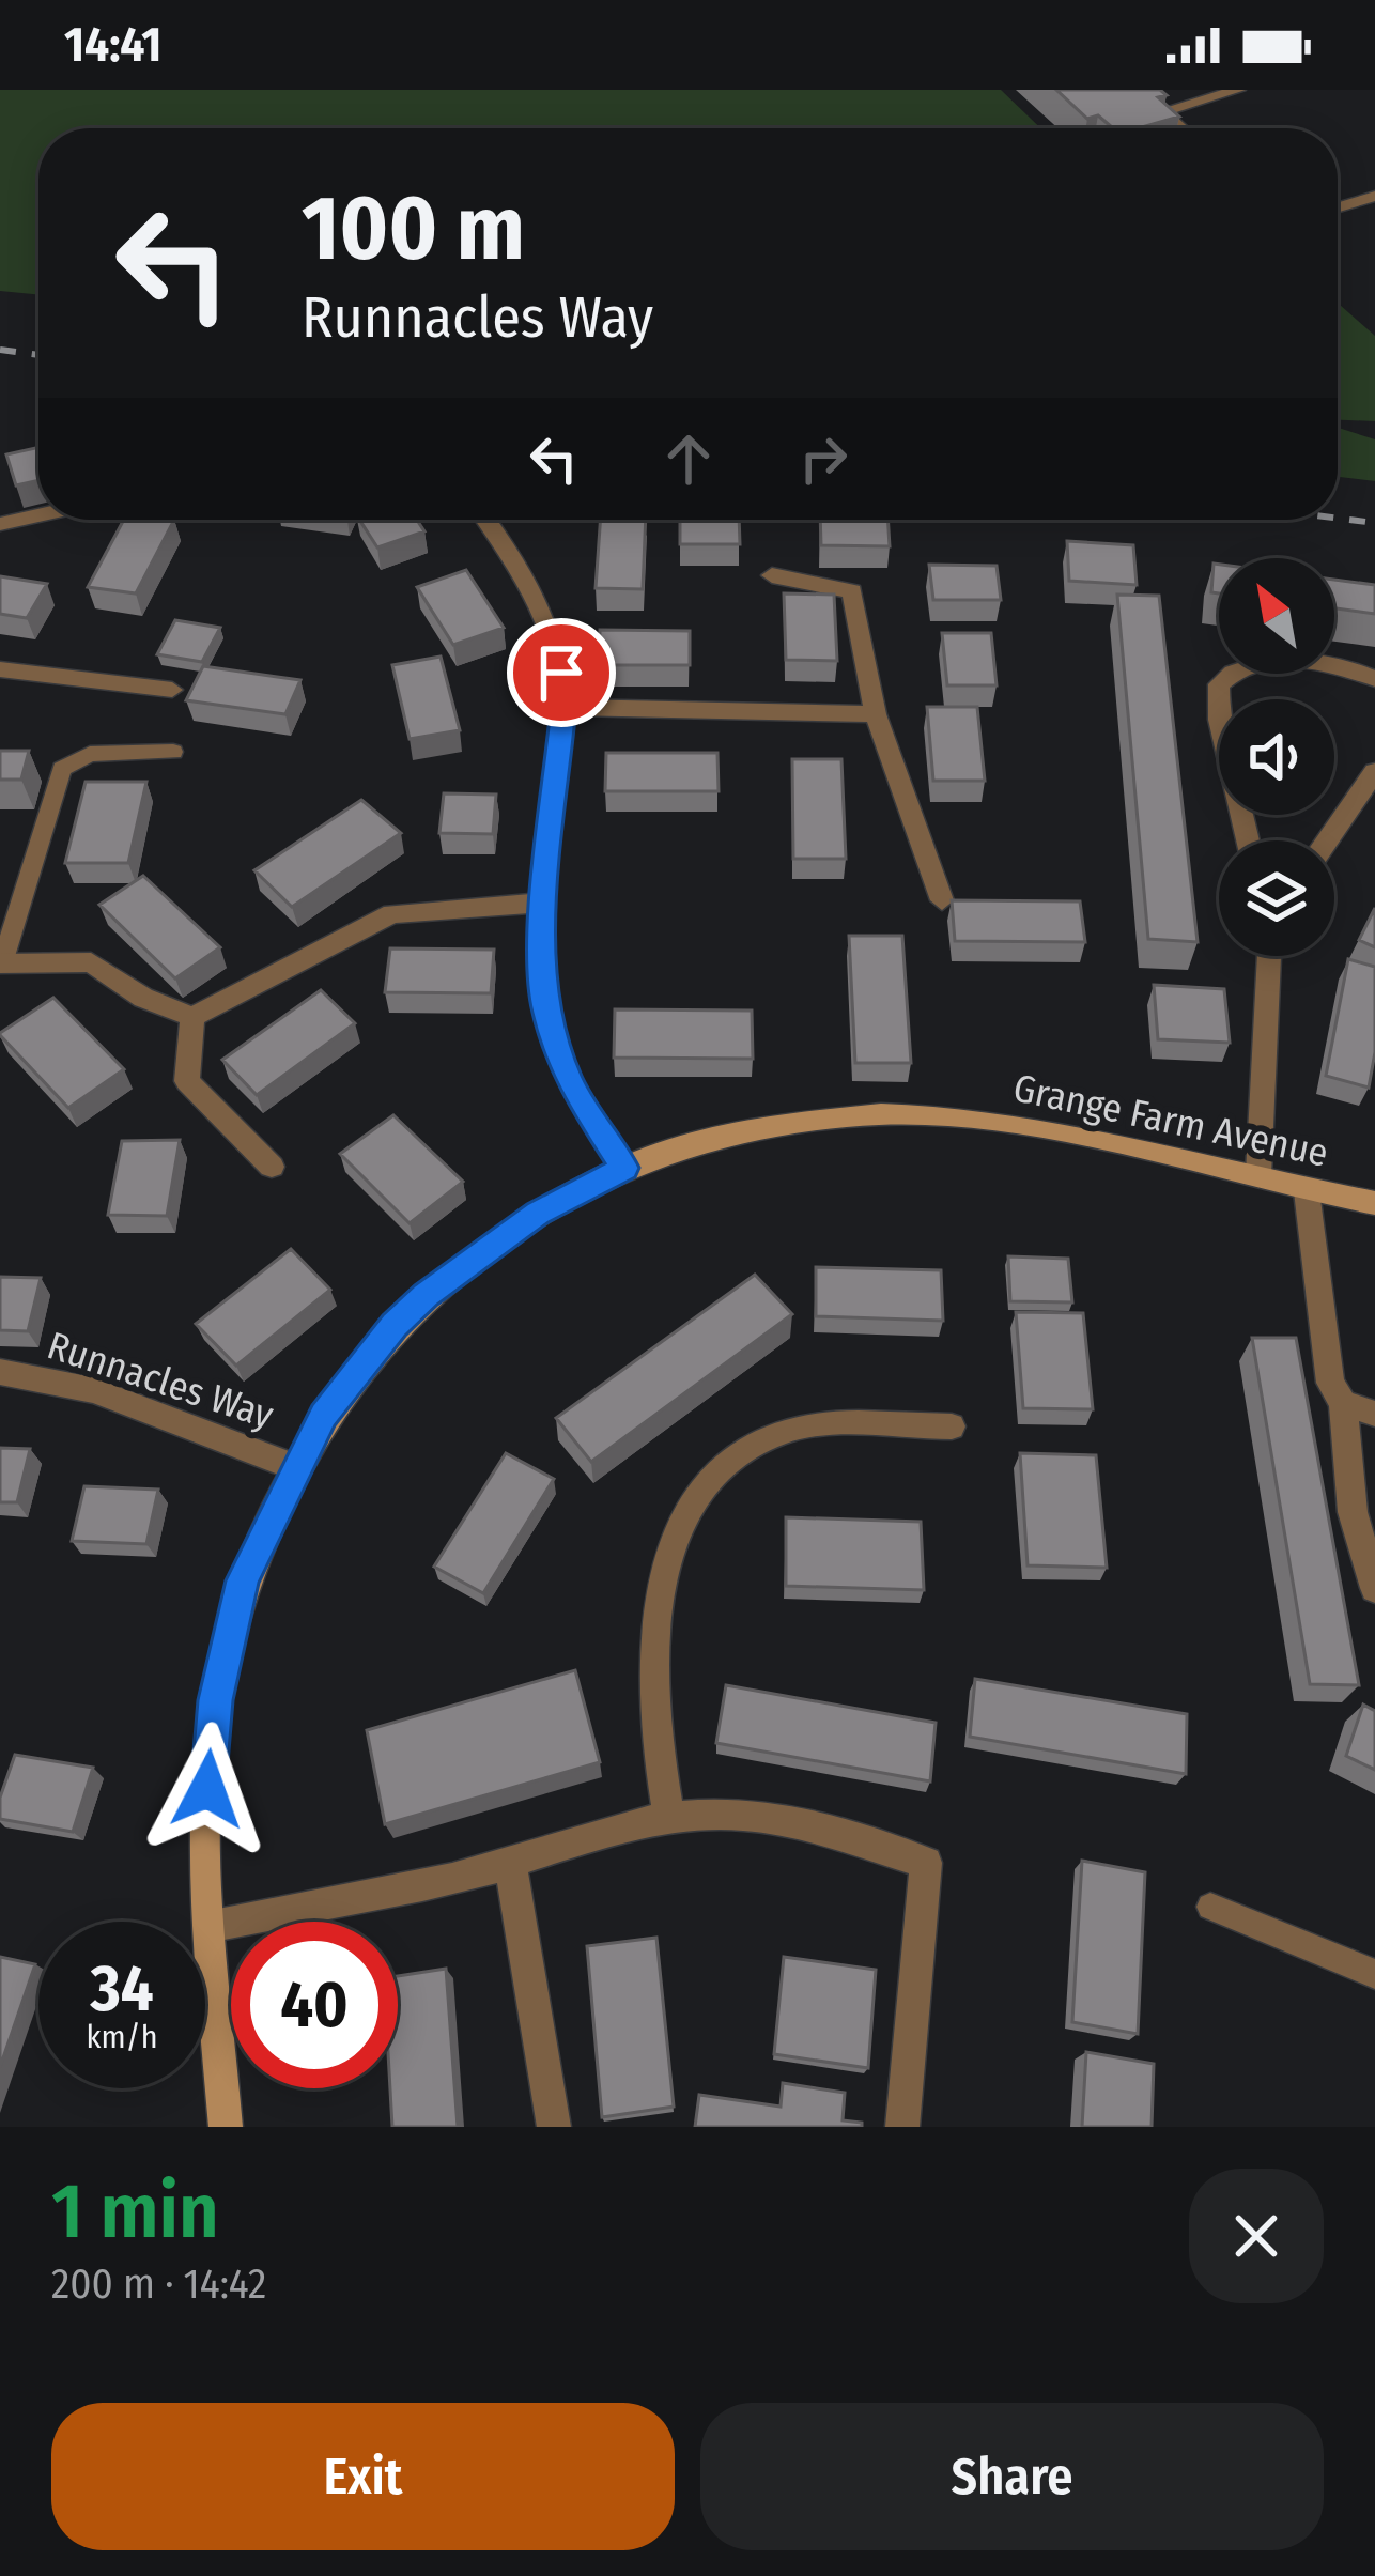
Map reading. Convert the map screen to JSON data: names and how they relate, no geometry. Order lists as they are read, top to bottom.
{
  "streets": {
    "street": ["Grange Farm Avenue", "Runnacles Way"]
  },
  "crossings": [
    ["Grange Farm Avenue", "Runnacles Way"]
  ],
  "north": "top left",
  "page": {
    "status": "14:41",
    "turn": ["100 m", "Runnacles Way"],
    "speed": "34 km/h",
    "limit": "40",
    "heading": ["1 min", "200 m · 14:42"],
    "buttons": ["Exit", "Share"]
  }
}
